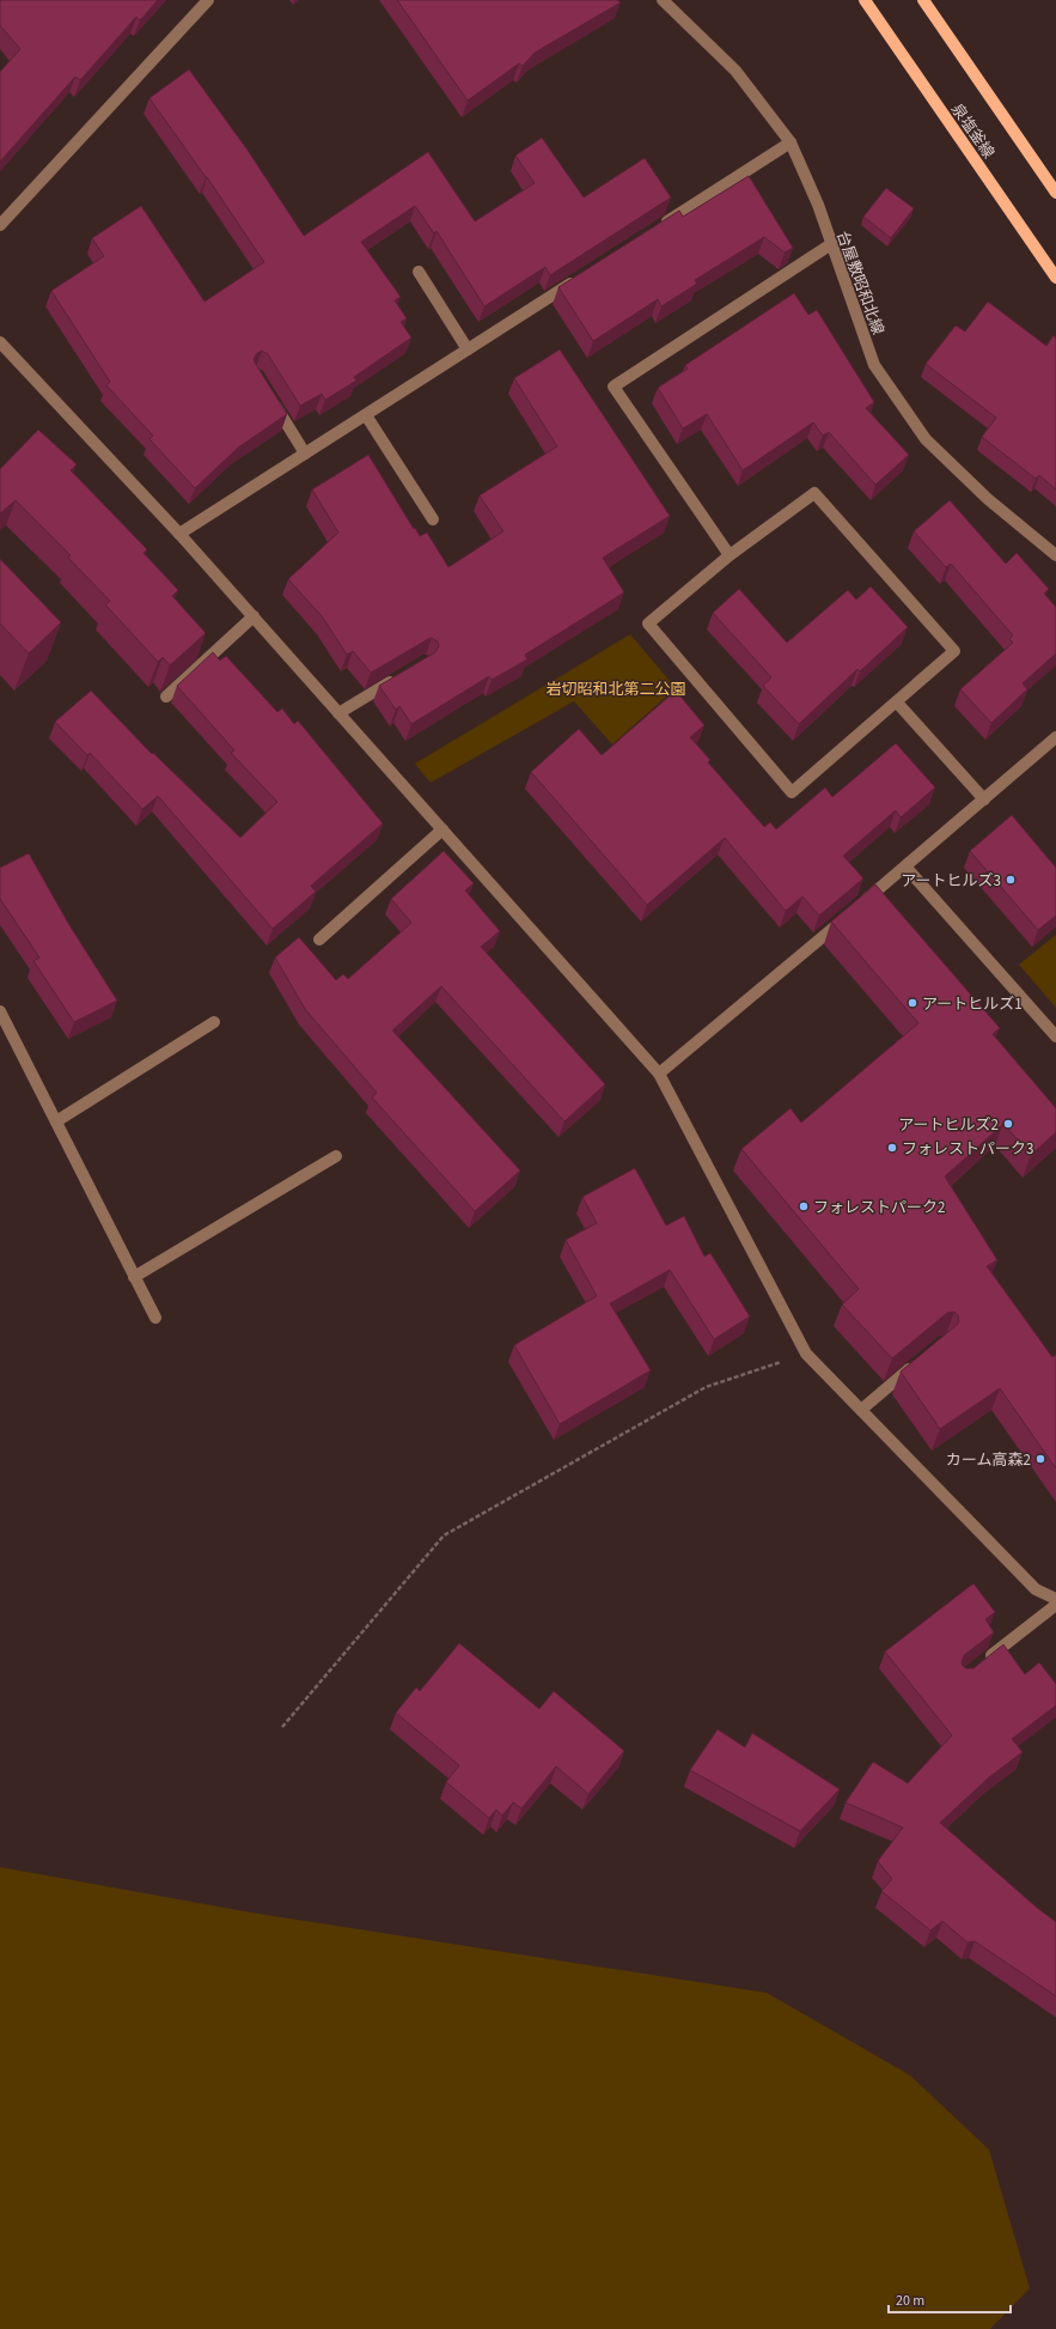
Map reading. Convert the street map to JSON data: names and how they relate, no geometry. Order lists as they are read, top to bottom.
{
  "streets": {
    "main road": ["泉塩釜線"],
    "street": ["台屋敷昭和北線"]
  },
  "parks": ["岩切昭和北第二公園"],
  "places": [
    "アートヒルズ3",
    "アートヒルズ1",
    "アートヒルズ2",
    "フォレストパーク3",
    "フォレストパーク2",
    "カーム高森2"
  ],
  "scale_bar": "20 m"
}
